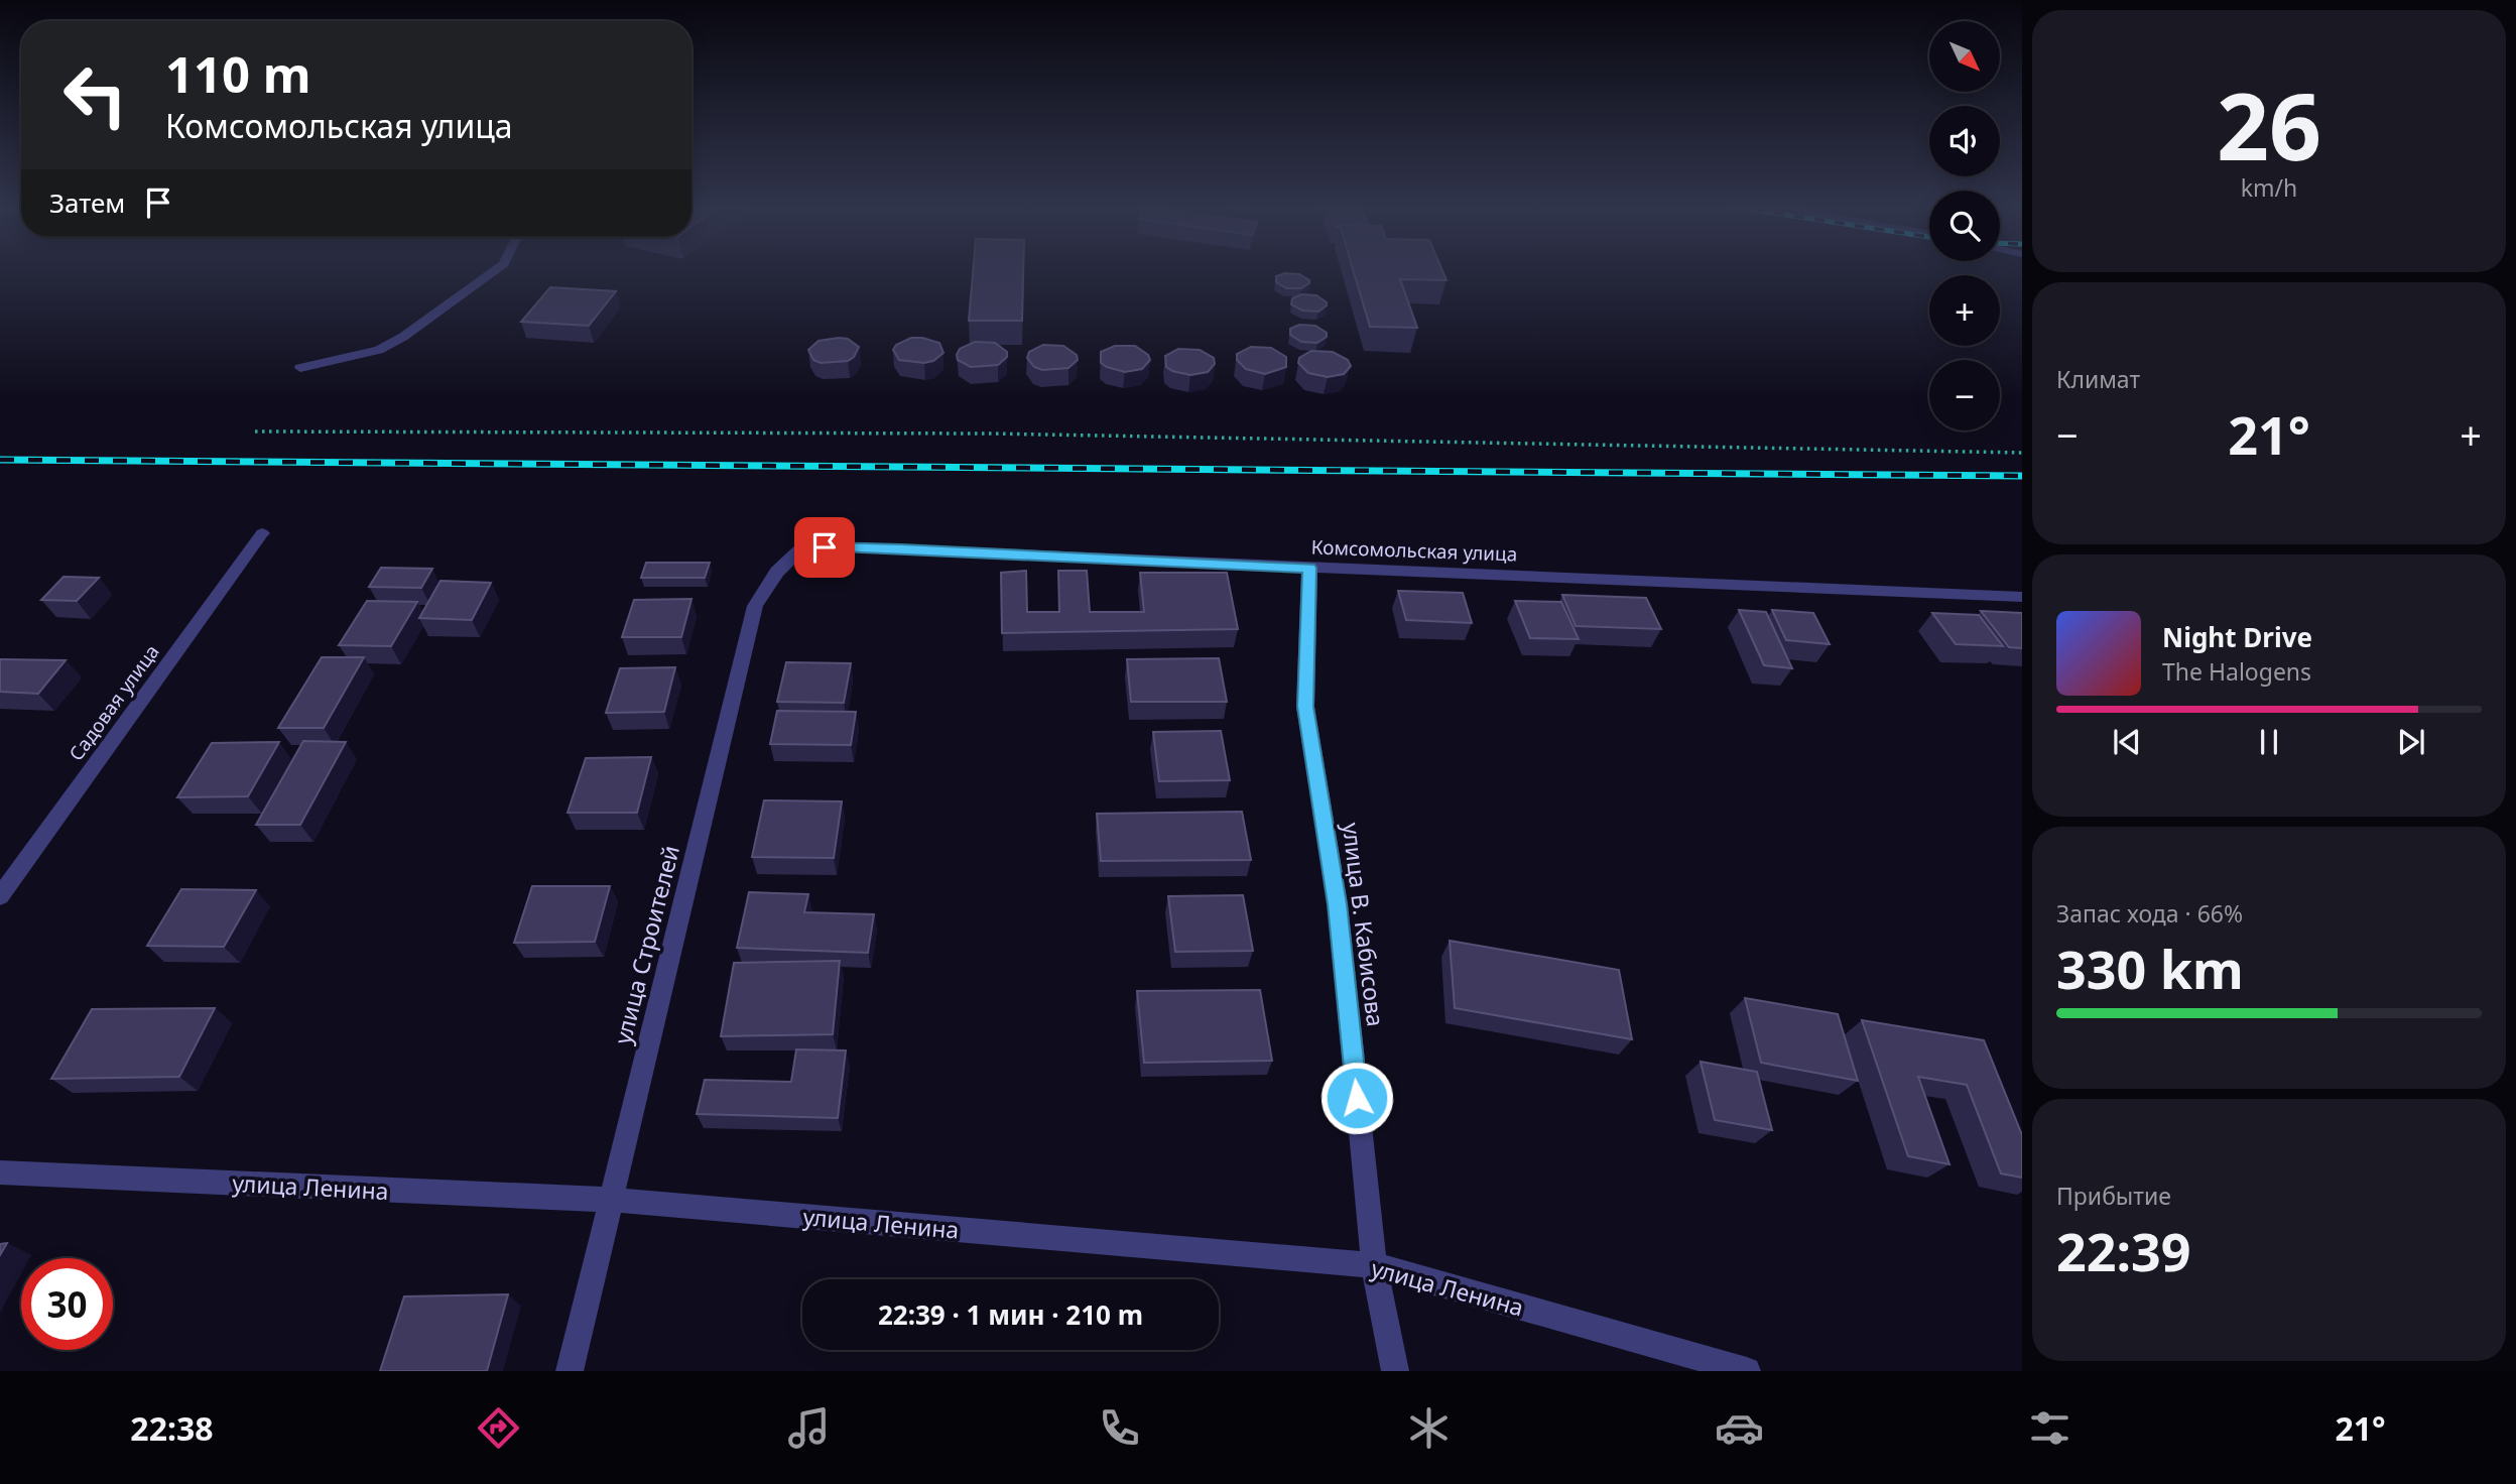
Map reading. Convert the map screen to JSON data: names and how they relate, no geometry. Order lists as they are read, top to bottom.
{
  "streets": {
    "street": [
      "Комсомольская улица",
      "Садовая улица",
      "улица В. Кабисова",
      "улица Строителей",
      "улица Ленина"
    ]
  },
  "crossings": [
    ["Комсомольская улица", "улица В. Кабисова"],
    ["Комсомольская улица", "улица Строителей"],
    ["улица В. Кабисова", "улица Ленина"],
    ["улица Строителей", "улица Ленина"]
  ],
  "north": "bottom right",
  "page": {
    "tile": [
      ["26", "km/h"],
      "Климат",
      ["Запас хода · 66%", "330 km"],
      ["Прибытие", "22:39"]
    ],
    "map_buttons": ["+", "−"],
    "turn": ["110 m", "Комсомольская улица"],
    "then": "Затем",
    "heat": ["−", "21°", "+"],
    "song": ["Night Drive", "The Halogens"],
    "limit": "30",
    "trip": "22:39 · 1 мин · 210 m",
    "tabs": ["22:38", "21°"]
  }
}
